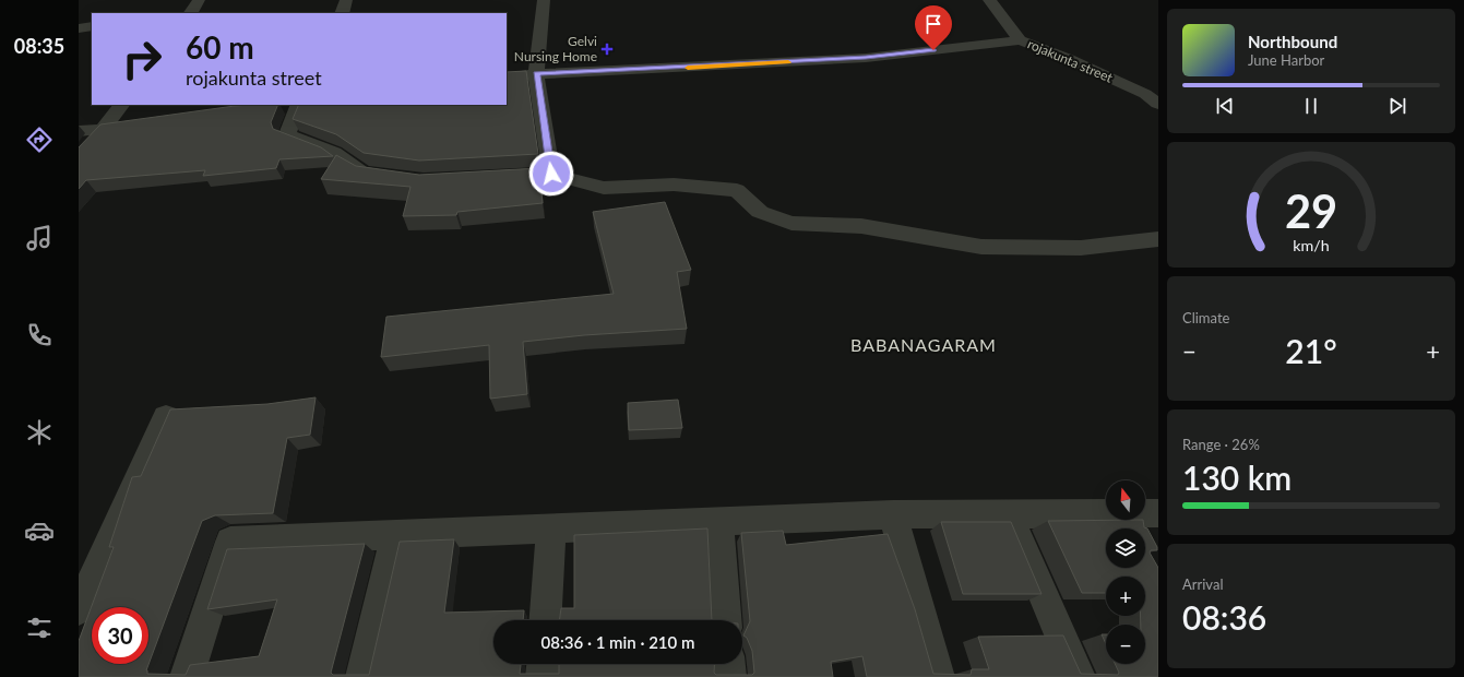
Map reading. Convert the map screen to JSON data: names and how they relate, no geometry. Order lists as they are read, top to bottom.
{
  "streets": {
    "street": ["rojakunta street"]
  },
  "districts": ["BABANAGARAM"],
  "places": {
    "health": ["Gelvi Nursing Home"]
  },
  "north": "top",
  "page": {
    "tabs": "08:35",
    "turn": ["60 m", "rojakunta street"],
    "song": ["Northbound", "June Harbor"],
    "tile": [
      "Climate",
      ["Range · 26%", "130 km"],
      ["Arrival", "08:36"]
    ],
    "heat": ["−", "21°", "+"],
    "map_buttons": ["+", "−"],
    "limit": "30",
    "trip": "08:36 · 1 min · 210 m",
    "gauge": ["29", "km/h"]
  }
}
